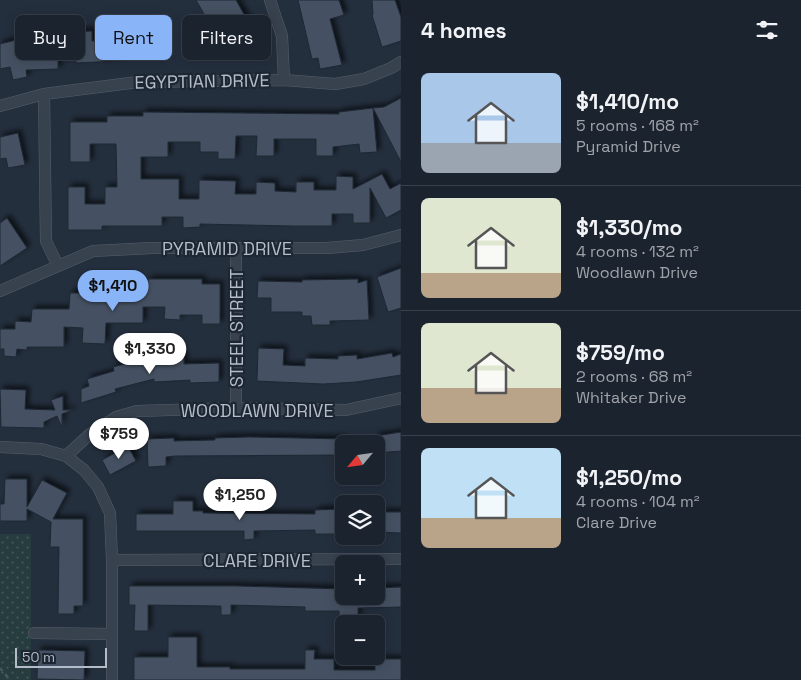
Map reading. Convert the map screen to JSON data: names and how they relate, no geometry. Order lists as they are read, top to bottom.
{
  "streets": {
    "street": [
      "EGYPTIAN DRIVE",
      "PYRAMID DRIVE",
      "STEEL STREET",
      "WOODLAWN DRIVE",
      "CLARE DRIVE"
    ]
  },
  "crossings": [
    ["PYRAMID DRIVE", "STEEL STREET"],
    ["STEEL STREET", "WOODLAWN DRIVE"]
  ],
  "scale_bar": "50 m",
  "north": "bottom left",
  "page": {
    "heading": "4 homes",
    "chip": ["Buy", "Rent", "Filters"],
    "list": [
      {
        "name": "$1,410/mo",
        "note": "5 rooms · 168 m² · Pyramid Drive"
      },
      {
        "name": "$1,330/mo",
        "note": "4 rooms · 132 m² · Woodlawn Drive"
      },
      {
        "name": "$759/mo",
        "note": "2 rooms · 68 m² · Whitaker Drive"
      },
      {
        "name": "$1,250/mo",
        "note": "4 rooms · 104 m² · Clare Drive"
      }
    ],
    "price": [
      "$1,410",
      "$1,330",
      "$759",
      "$1,250"
    ],
    "map_buttons": ["+", "−"],
    "scale": "50 m"
  }
}
